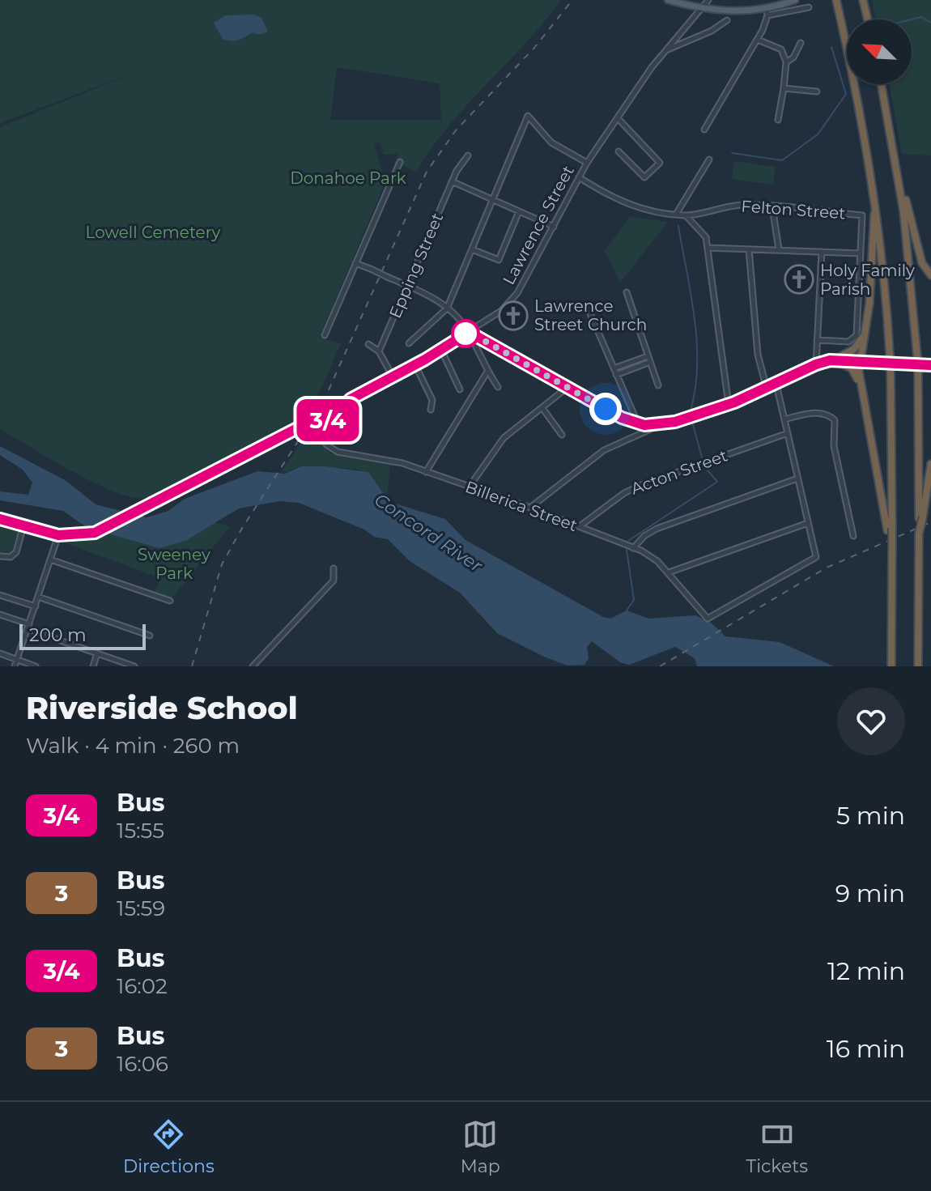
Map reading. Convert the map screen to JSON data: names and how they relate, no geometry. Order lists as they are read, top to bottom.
{
  "streets": {
    "main road": ["Lawrence Street"],
    "street": [
      "Felton Street",
      "Epping Street",
      "Acton Street",
      "Billerica Street"
    ]
  },
  "crossings": [
    ["Felton Street", "Lawrence Street"],
    ["Lawrence Street", "Billerica Street"],
    ["Acton Street", "Billerica Street"]
  ],
  "water": ["Concord River"],
  "parks": ["Donahoe Park", "Lowell Cemetery", "Sweeney Park"],
  "places": {
    "church": ["Holy Family Parish", "Lawrence Street Church"]
  },
  "lines": ["bus line 3/4"],
  "scale_bar": "200 m",
  "north": "top left",
  "page": {
    "on_map": "3/4",
    "scale": "200 m",
    "heading": ["Riverside School", "Walk · 4 min · 260 m"],
    "list": [
      {
        "mark": "3/4",
        "name": "Bus",
        "note": "15:55",
        "value": "5 min"
      },
      {
        "mark": "3",
        "name": "Bus",
        "note": "15:59",
        "value": "9 min"
      },
      {
        "mark": "3/4",
        "name": "Bus",
        "note": "16:02",
        "value": "12 min"
      },
      {
        "mark": "3",
        "name": "Bus",
        "note": "16:06",
        "value": "16 min"
      }
    ],
    "tabs": ["Directions", "Map", "Tickets"]
  }
}
